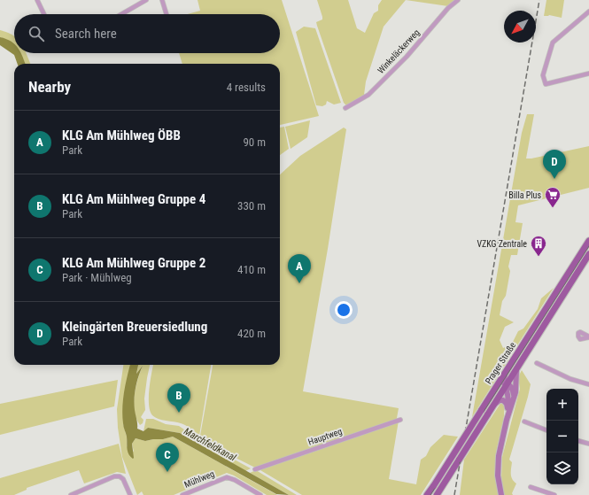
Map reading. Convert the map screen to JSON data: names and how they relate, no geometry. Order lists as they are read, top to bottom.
{
  "streets": {
    "main road": ["Prager Straße"],
    "street": ["Winkeläckerweg", "Hauptweg", "Mühlweg"]
  },
  "water": ["Marchfeldkanal"],
  "places": {
    "supermarket": ["Billa Plus"],
    "building": ["VZKG Zentrale"]
  },
  "north": "bottom left",
  "page": {
    "search": "Search here",
    "heading": ["Nearby", "4 results"],
    "list": [
      {
        "mark": "A",
        "name": "KLG Am Mühlweg ÖBB",
        "note": "Park",
        "value": "90 m"
      },
      {
        "mark": "B",
        "name": "KLG Am Mühlweg Gruppe 4",
        "note": "Park",
        "value": "330 m"
      },
      {
        "mark": "C",
        "name": "KLG Am Mühlweg Gruppe 2",
        "note": "Park · Mühlweg",
        "value": "410 m"
      },
      {
        "mark": "D",
        "name": "Kleingärten Breuersiedlung",
        "note": "Park",
        "value": "420 m"
      }
    ],
    "pins": [
      "D",
      "A",
      "B",
      "C"
    ],
    "map_buttons": ["+", "−"]
  }
}
